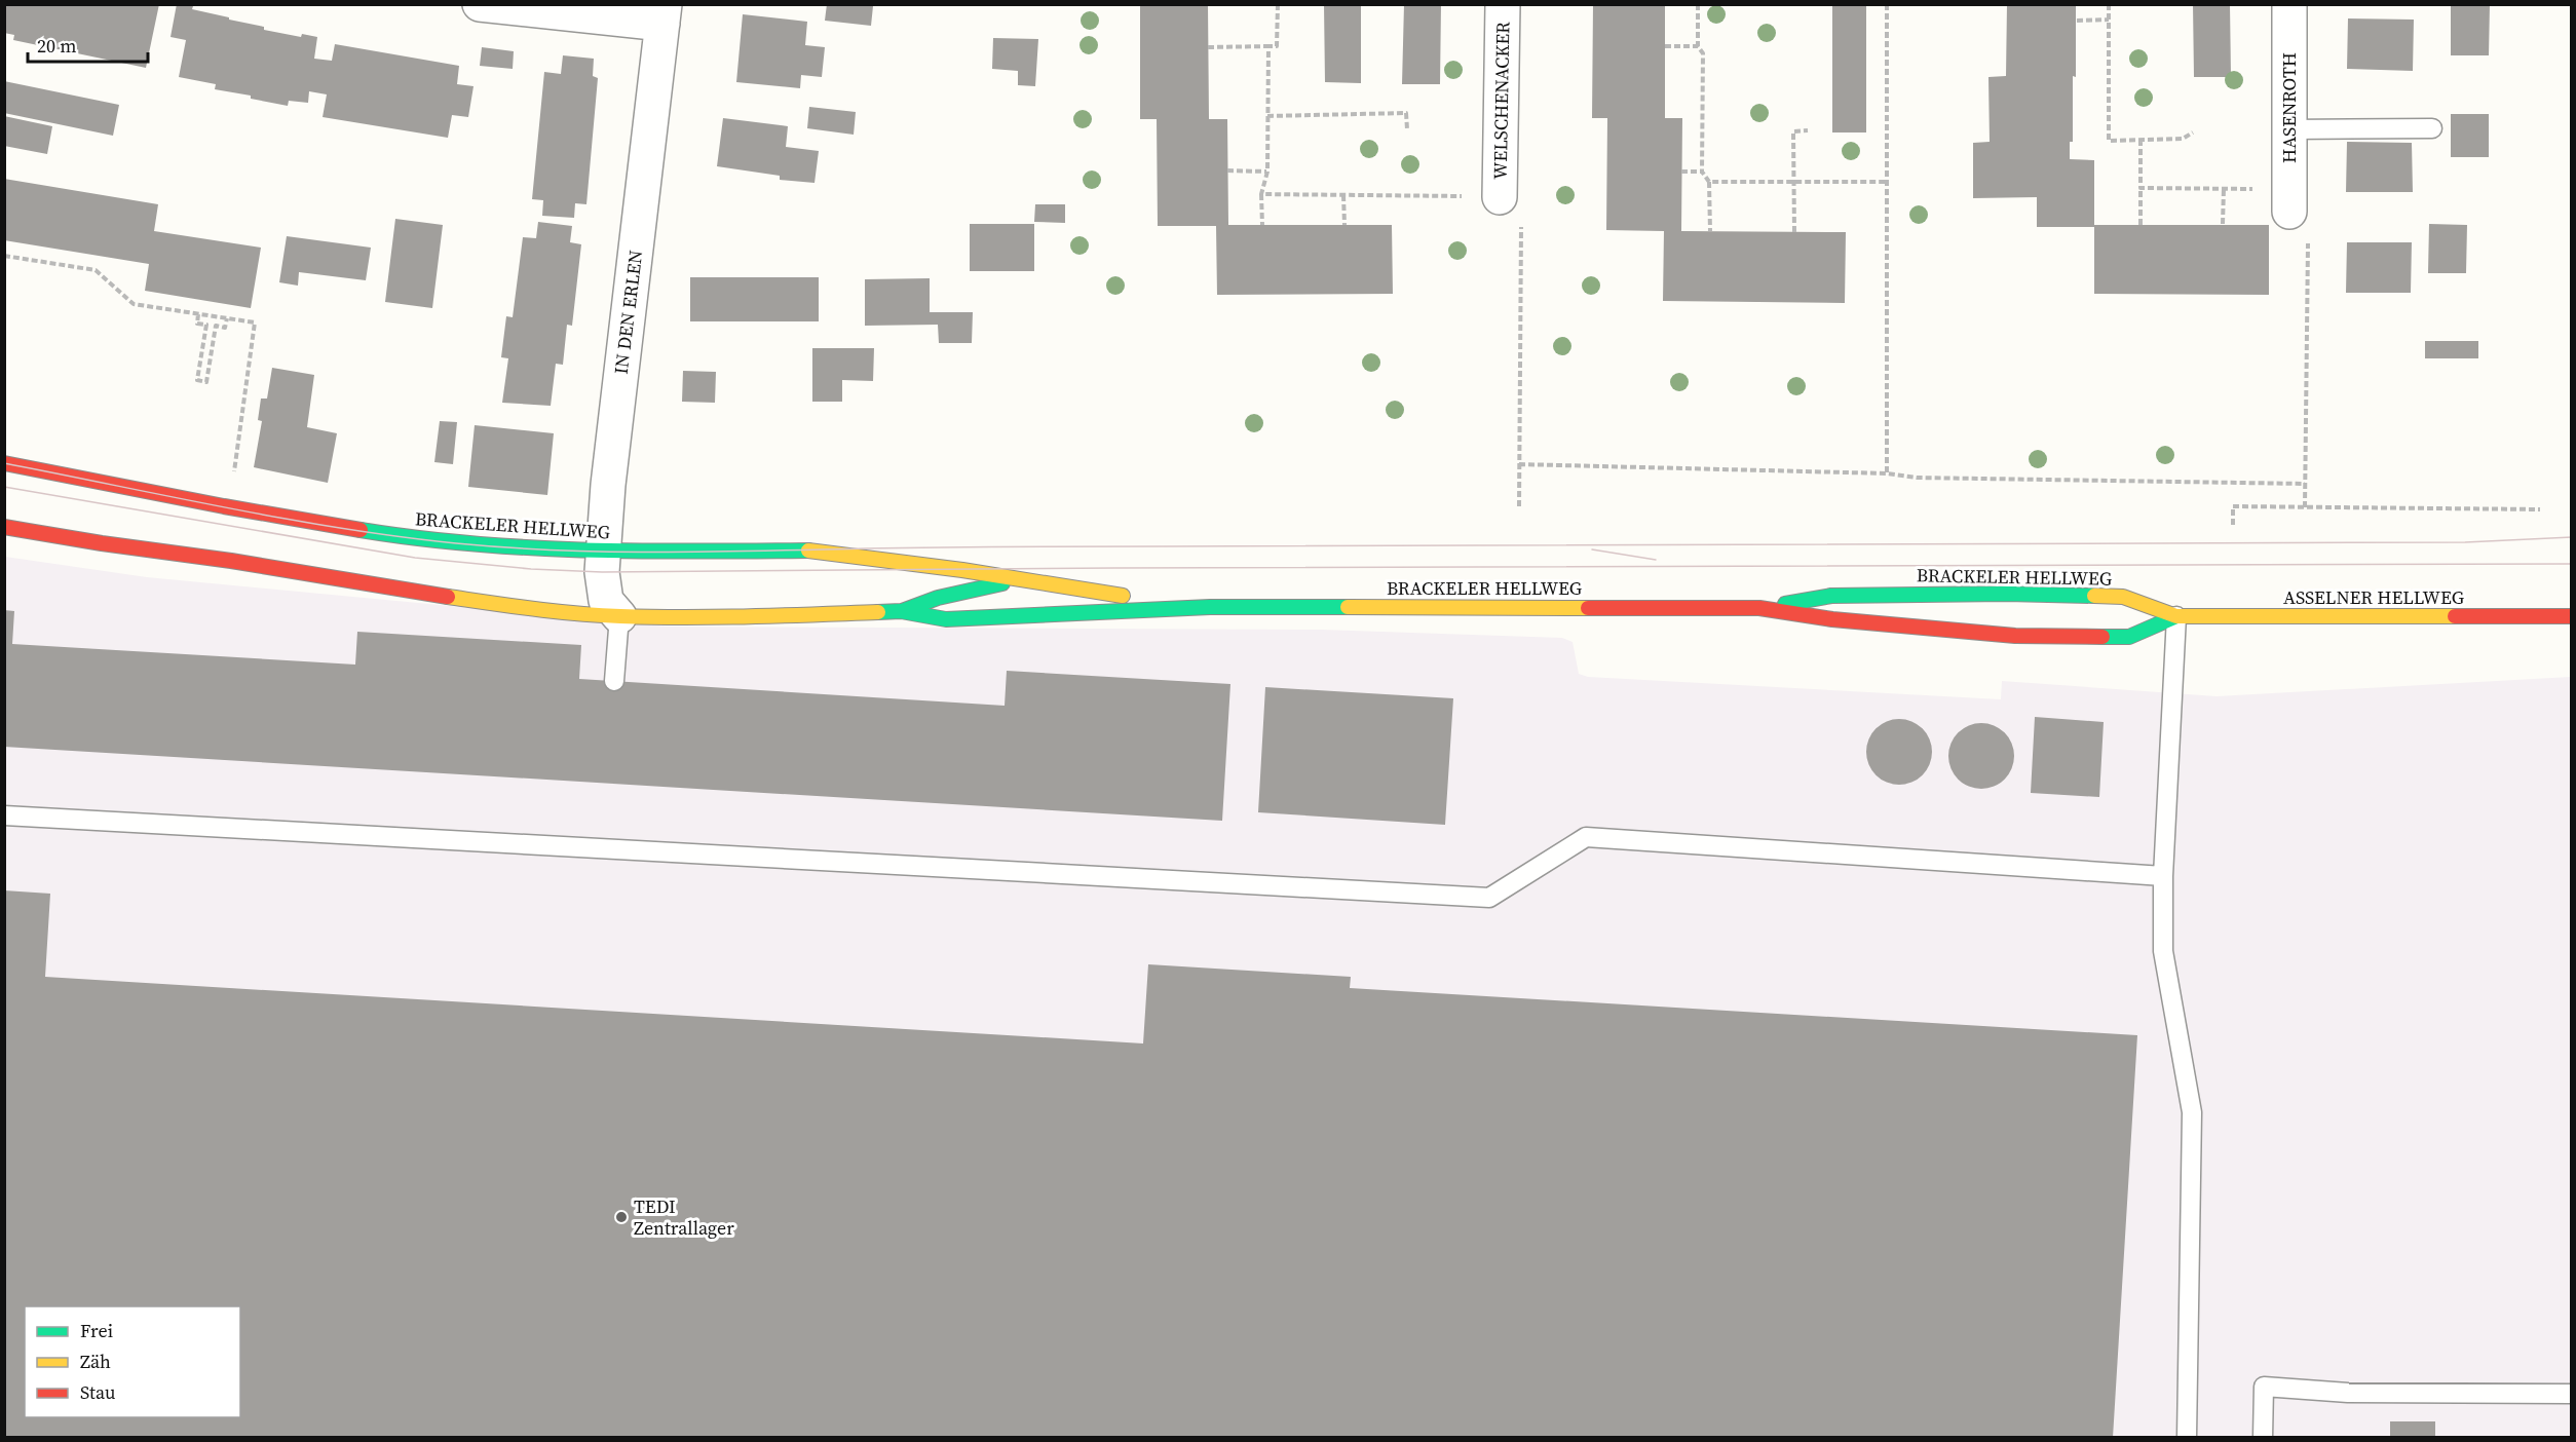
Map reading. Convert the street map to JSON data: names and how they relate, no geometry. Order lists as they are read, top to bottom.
{
  "streets": {
    "main road": ["BRACKELER HELLWEG", "ASSELNER HELLWEG"],
    "street": ["WELSCHENACKER", "HASENROTH", "IN DEN ERLEN"]
  },
  "crossings": [
    ["IN DEN ERLEN", "BRACKELER HELLWEG"],
    ["BRACKELER HELLWEG", "ASSELNER HELLWEG"]
  ],
  "places": ["TEDI Zentrallager"],
  "legend": ["Frei", "Zäh", "Stau"],
  "scale_bar": "20 m"
}
